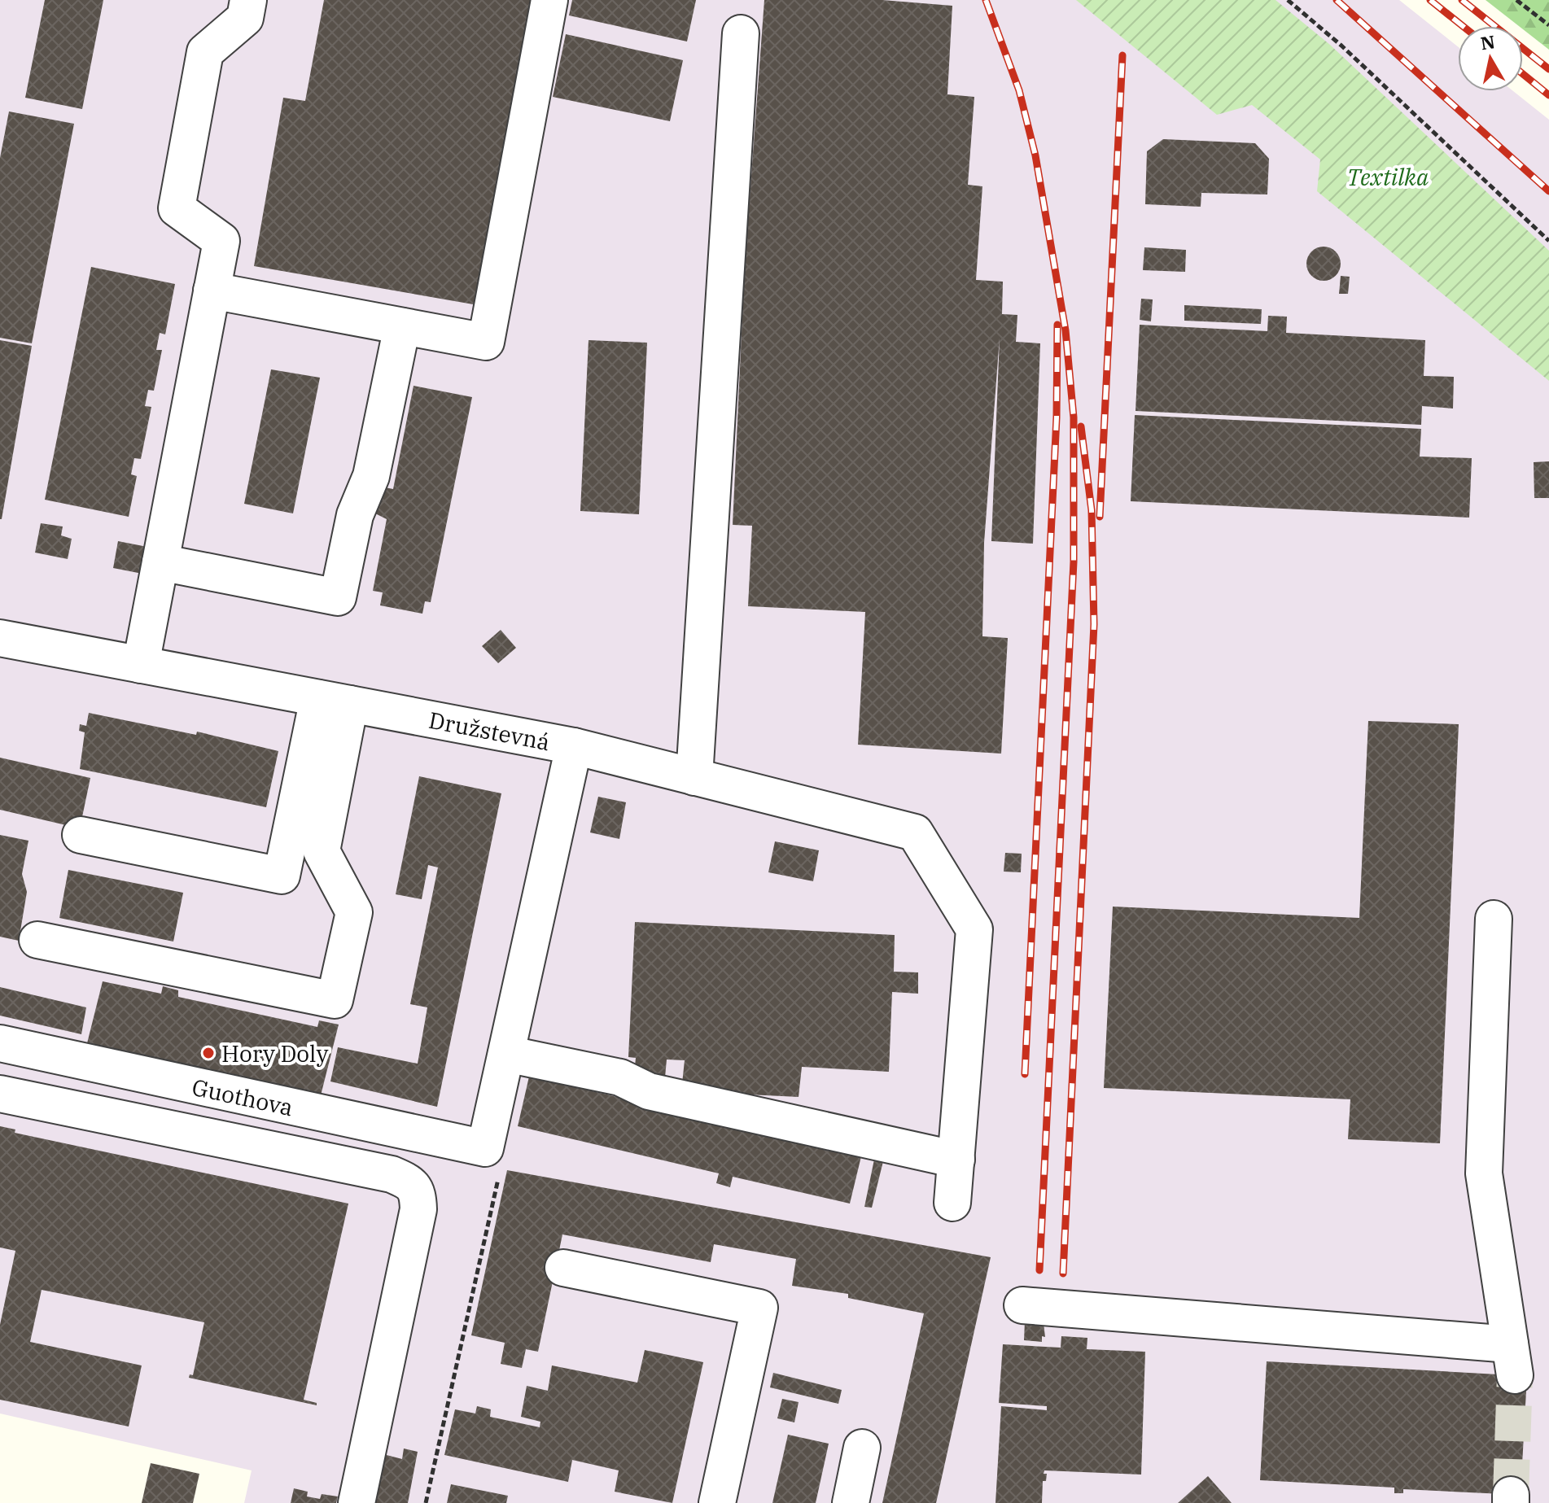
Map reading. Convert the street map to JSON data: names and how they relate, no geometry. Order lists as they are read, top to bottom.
{
  "streets": {
    "street": ["Družstevná", "Guothova"]
  },
  "crossings": [
    ["Družstevná", "Guothova"]
  ],
  "parks": ["Textilka"],
  "places": ["Hory Doly"],
  "north": "top"
}
